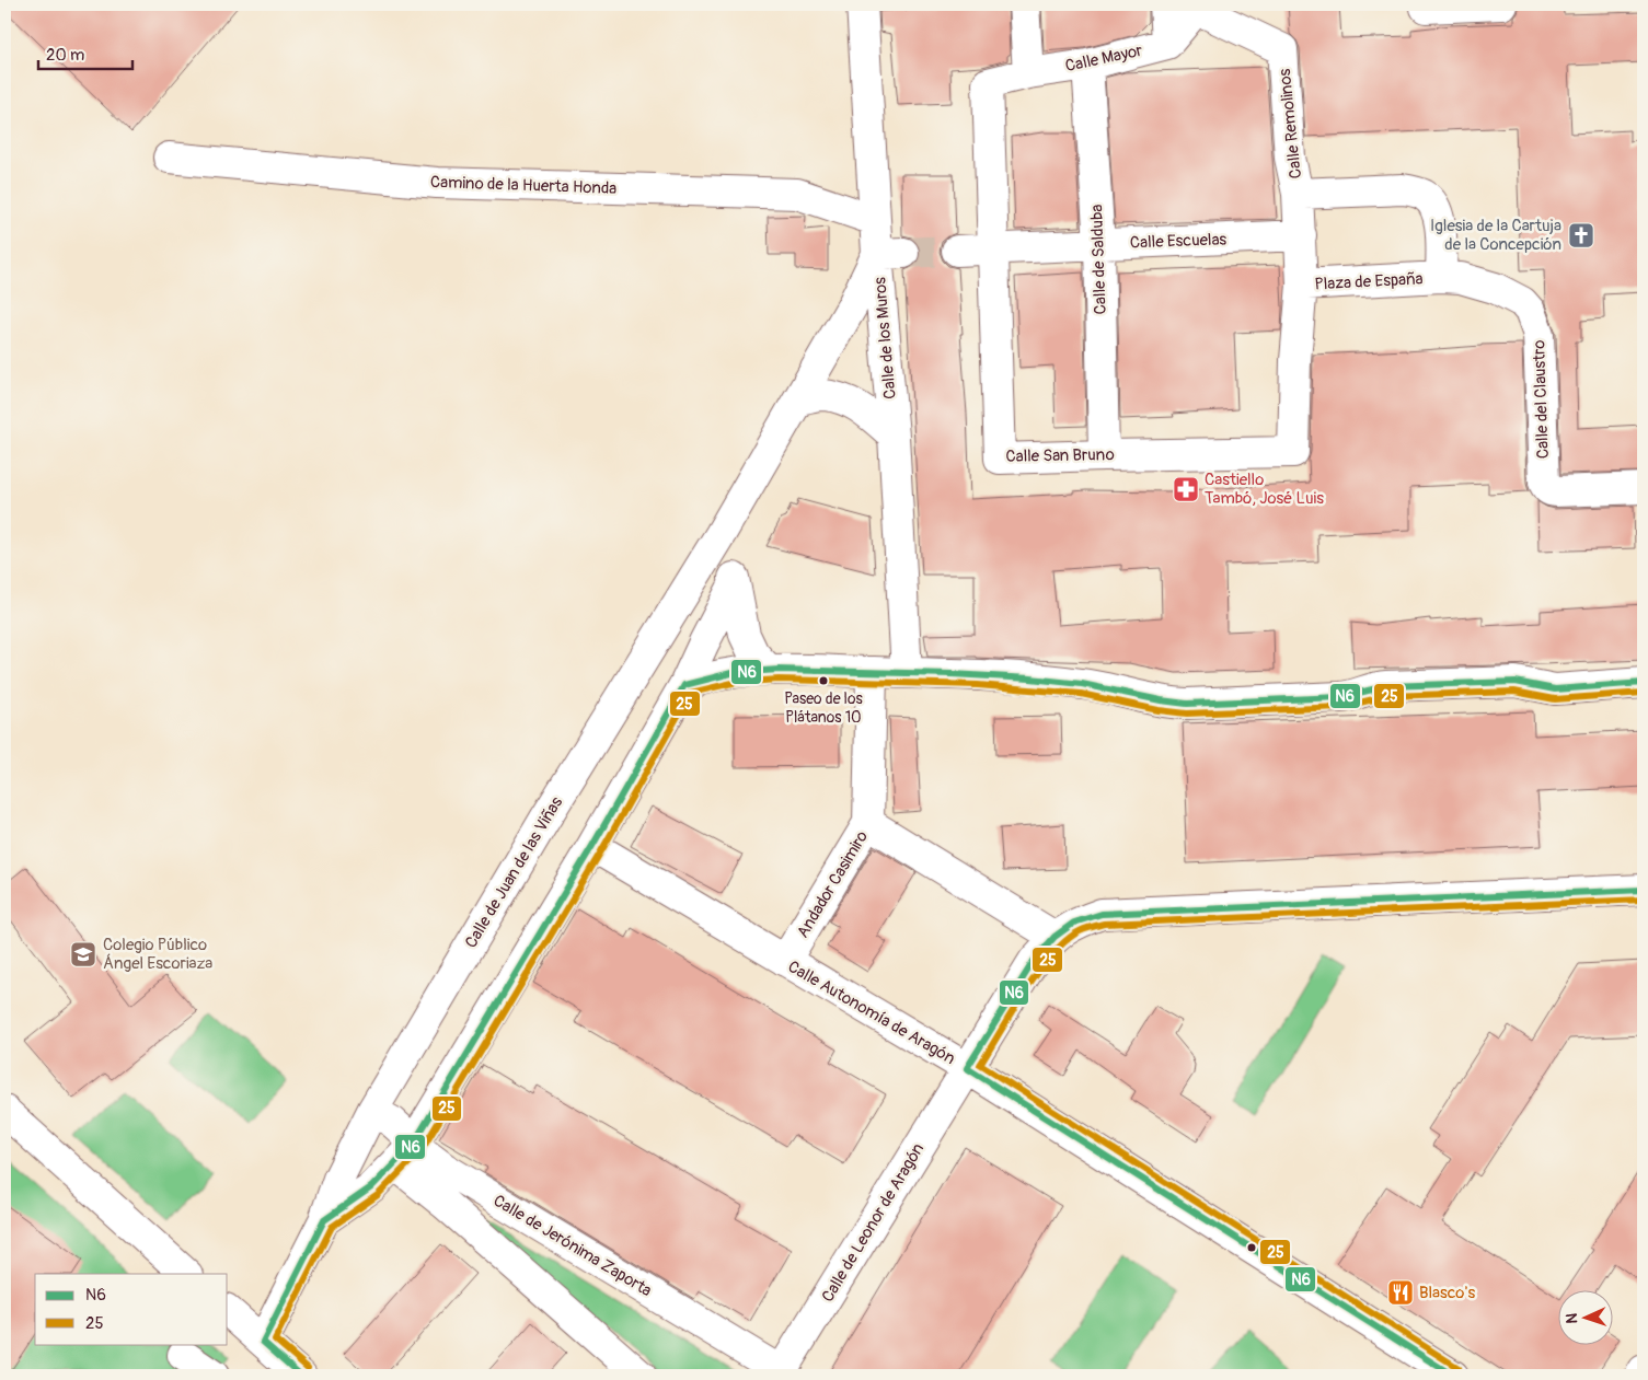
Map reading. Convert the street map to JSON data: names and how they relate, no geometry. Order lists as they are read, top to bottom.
{
  "streets": {
    "street": [
      "Calle Mayor",
      "Calle Remolinos",
      "Camino de la Huerta Honda",
      "Calle Escuelas",
      "Calle de Salduba",
      "Plaza de España",
      "Calle de los Muros",
      "Calle del Claustro",
      "Calle San Bruno",
      "Calle de Juan de las Viñas",
      "Andador Casimiro",
      "Calle Autonomía de Aragón",
      "Calle de Leonor de Aragón",
      "Calle de Jerónima Zaporta"
    ]
  },
  "crossings": [
    ["Calle Mayor", "Calle de Salduba"],
    ["Calle Mayor", "Calle San Bruno"],
    ["Calle Remolinos", "Plaza de España"],
    ["Camino de la Huerta Honda", "Calle de los Muros"],
    ["Calle Escuelas", "Calle de Salduba"],
    ["Calle Escuelas", "Plaza de España"],
    ["Calle Escuelas", "Calle San Bruno"],
    ["Calle de Salduba", "Calle San Bruno"],
    ["Plaza de España", "Calle del Claustro"],
    ["Plaza de España", "Calle San Bruno"],
    ["Calle de los Muros", "Calle de Juan de las Viñas"],
    ["Calle de Juan de las Viñas", "Calle Autonomía de Aragón"],
    ["Calle de Juan de las Viñas", "Calle de Jerónima Zaporta"],
    ["Andador Casimiro", "Calle Autonomía de Aragón"],
    ["Calle Autonomía de Aragón", "Calle de Leonor de Aragón"],
    ["Calle de Leonor de Aragón", "Calle de Jerónima Zaporta"]
  ],
  "places": {
    "church": ["Iglesia de la Cartuja de la Concepción"],
    "pharmacy": ["Castiello Tambó, José Luis"],
    "other": ["Paseo de los Plátanos 10"],
    "school or university": ["Colegio Público Ángel Escoriaza"],
    "restaurant": ["Blasco's"]
  },
  "lines": ["transit line N6", "transit line 25"],
  "legend": ["N6", "25"],
  "scale_bar": "20 m",
  "north": "left"
}
